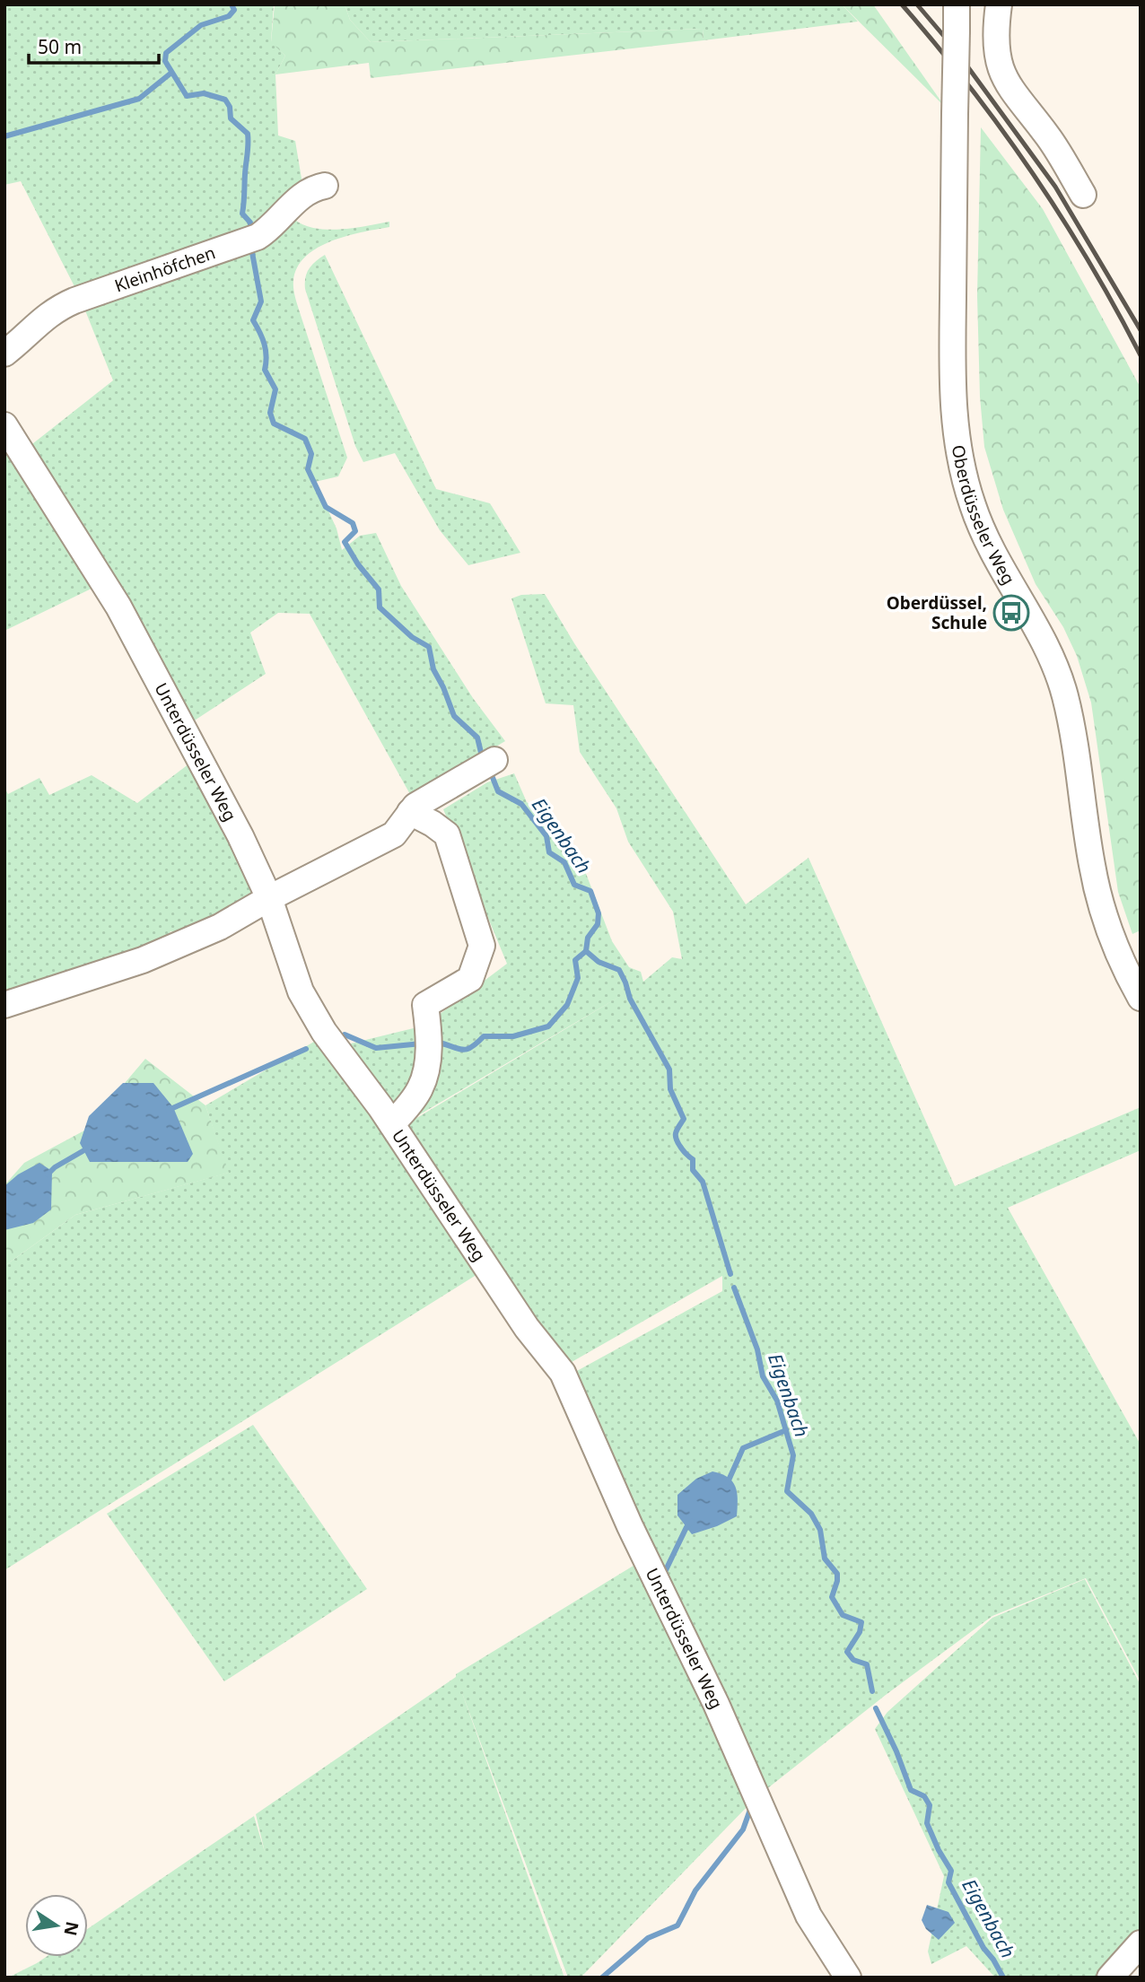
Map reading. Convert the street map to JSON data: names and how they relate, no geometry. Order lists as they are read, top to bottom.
{
  "streets": {
    "street": ["Kleinhöfchen", "Oberdüsseler Weg", "Unterdüsseler Weg"]
  },
  "water": ["Eigenbach"],
  "places": {
    "bus stop": ["Oberdüssel, Schule"]
  },
  "scale_bar": "50 m",
  "north": "right"
}
